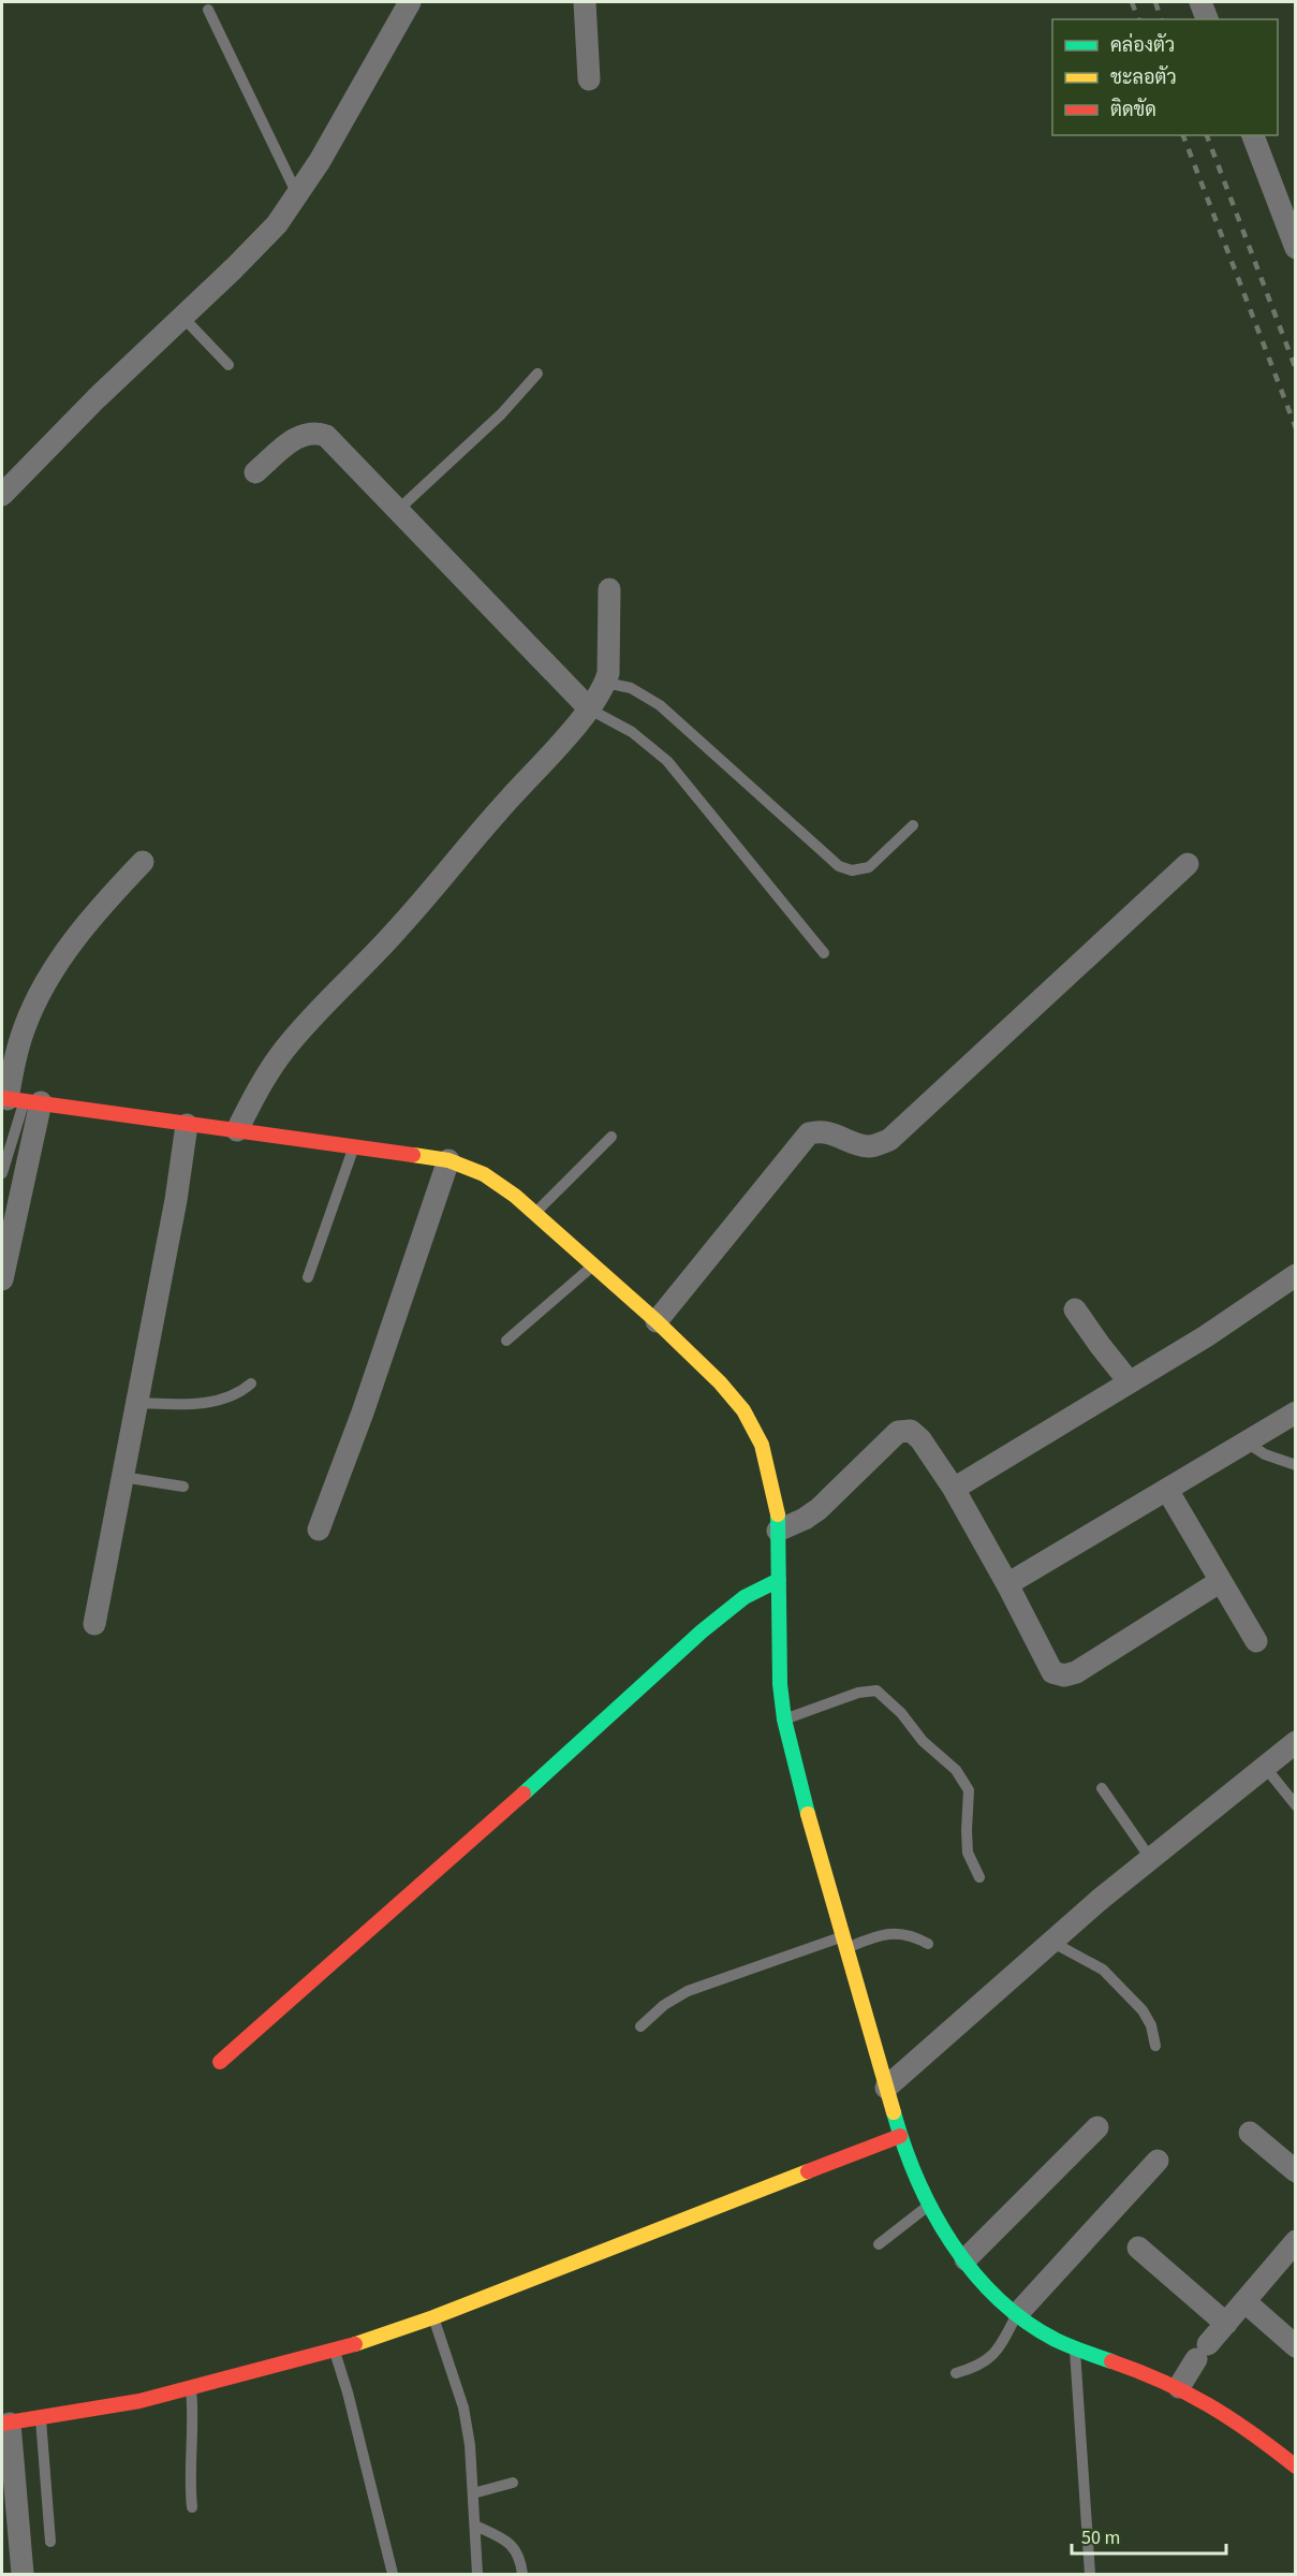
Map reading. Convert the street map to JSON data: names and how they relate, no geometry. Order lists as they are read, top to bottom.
{
  "legend": ["คล่องตัว", "ชะลอตัว", "ติดขัด"],
  "scale_bar": "50 m"
}
